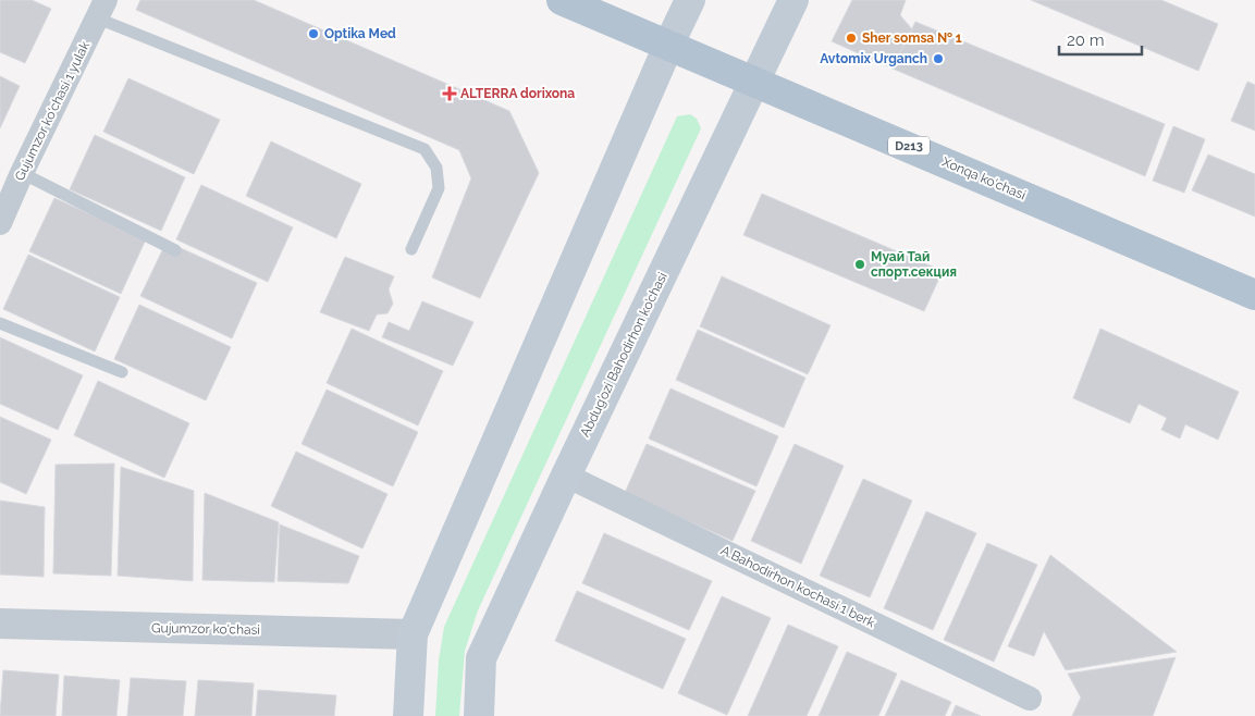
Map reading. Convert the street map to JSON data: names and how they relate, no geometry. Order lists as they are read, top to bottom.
{
  "streets": {
    "main road": ["D213", "Xonqa ko'chasi", "Abdug’ozi Bahodirhon ko’chasi"],
    "street": ["Gujumzor ko'chasi 1 yulak", "A.Bahodirhon kochasi 1 berk", "Gujumzor ko'chasi"]
  },
  "crossings": [
    ["Xonqa ko'chasi", "Abdug’ozi Bahodirhon ko’chasi"],
    ["Abdug’ozi Bahodirhon ko’chasi", "A.Bahodirhon kochasi 1 berk"]
  ],
  "places": {
    "other": [
      "Optika Med",
      "Sher somsa № 1",
      "Avtomix Urganch",
      "Муай Тай спорт.секция"
    ],
    "health": ["ALTERRA dorixona"]
  },
  "scale_bar": "20 m"
}
